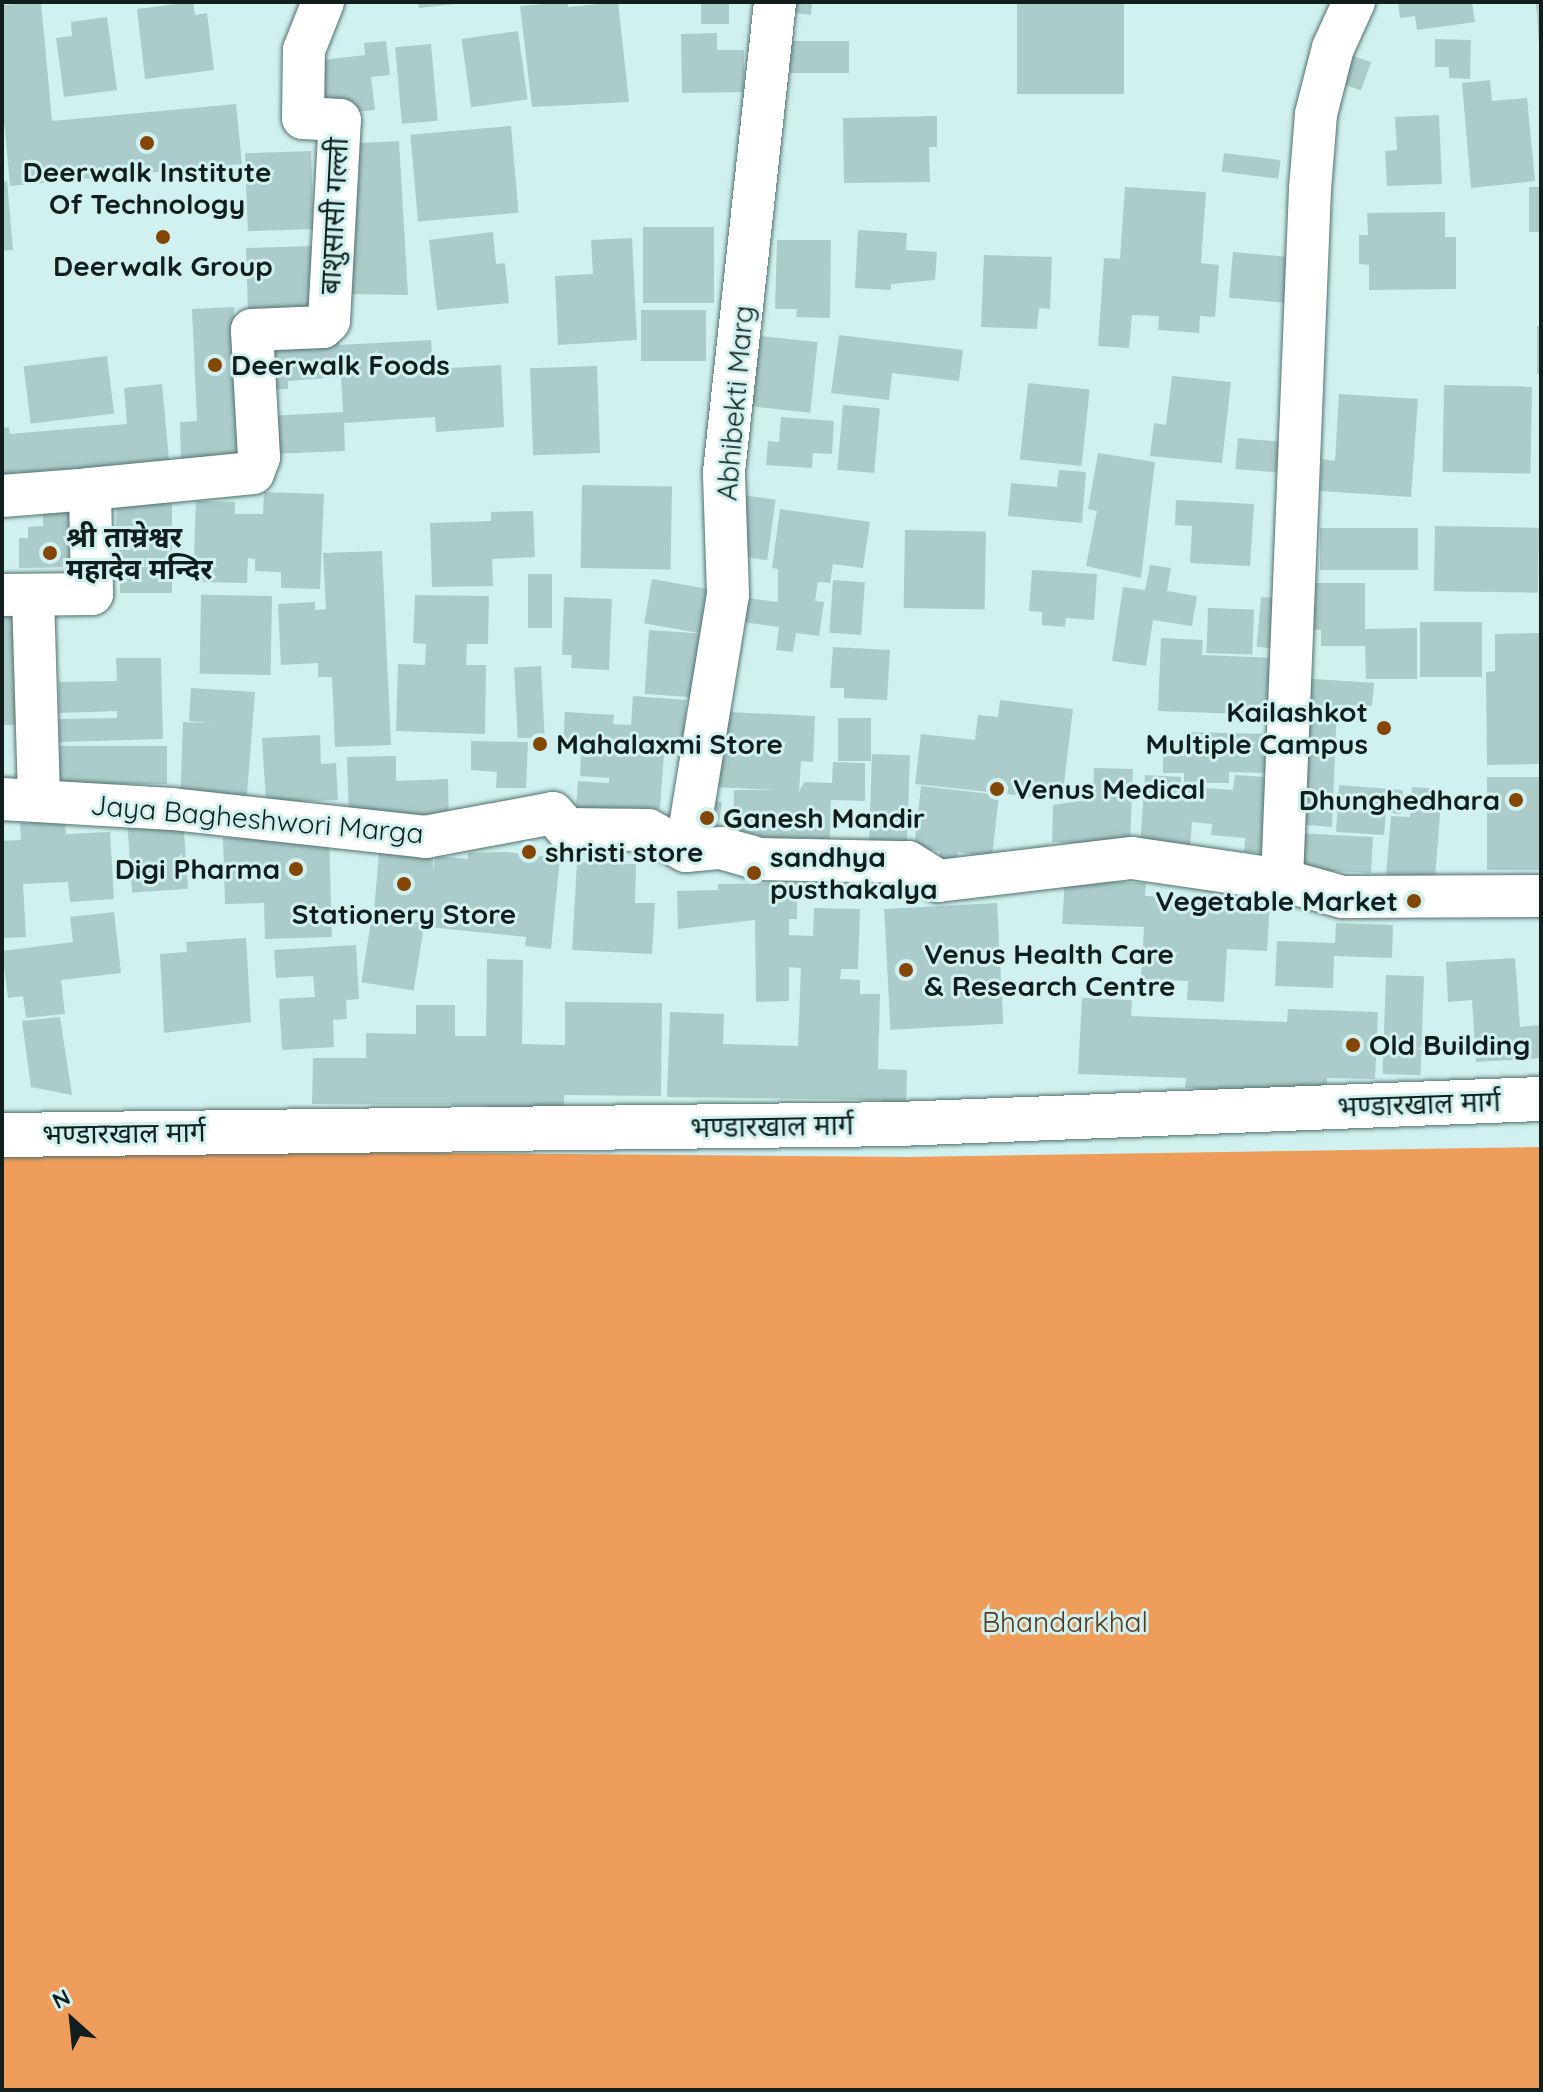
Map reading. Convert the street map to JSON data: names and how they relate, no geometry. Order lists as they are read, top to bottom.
{
  "streets": {
    "main road": ["भण्डारखाल मार्ग"],
    "street": ["बाशुसासी गल्ली", "Abhibekti Marg", "Jaya Bagheshwori Marga"]
  },
  "crossings": [
    ["Abhibekti Marg", "Jaya Bagheshwori Marga"]
  ],
  "parks": ["Bhandarkhal"],
  "places": [
    "Deerwalk Institute Of Technology",
    "Deerwalk Group",
    "Deerwalk Foods",
    "श्री ताम्रेश्वर महादेव मन्दिर",
    "Kailashkot Multiple Campus",
    "Mahalaxmi Store",
    "Venus Medical",
    "Dhunghedhara",
    "Ganesh Mandir",
    "shristi store",
    "Digi Pharma",
    "sandhya pusthakalya",
    "Stationery Store",
    "Vegetable Market",
    "Venus Health Care & Research Centre",
    "Old Building"
  ],
  "north": "top left"
}
